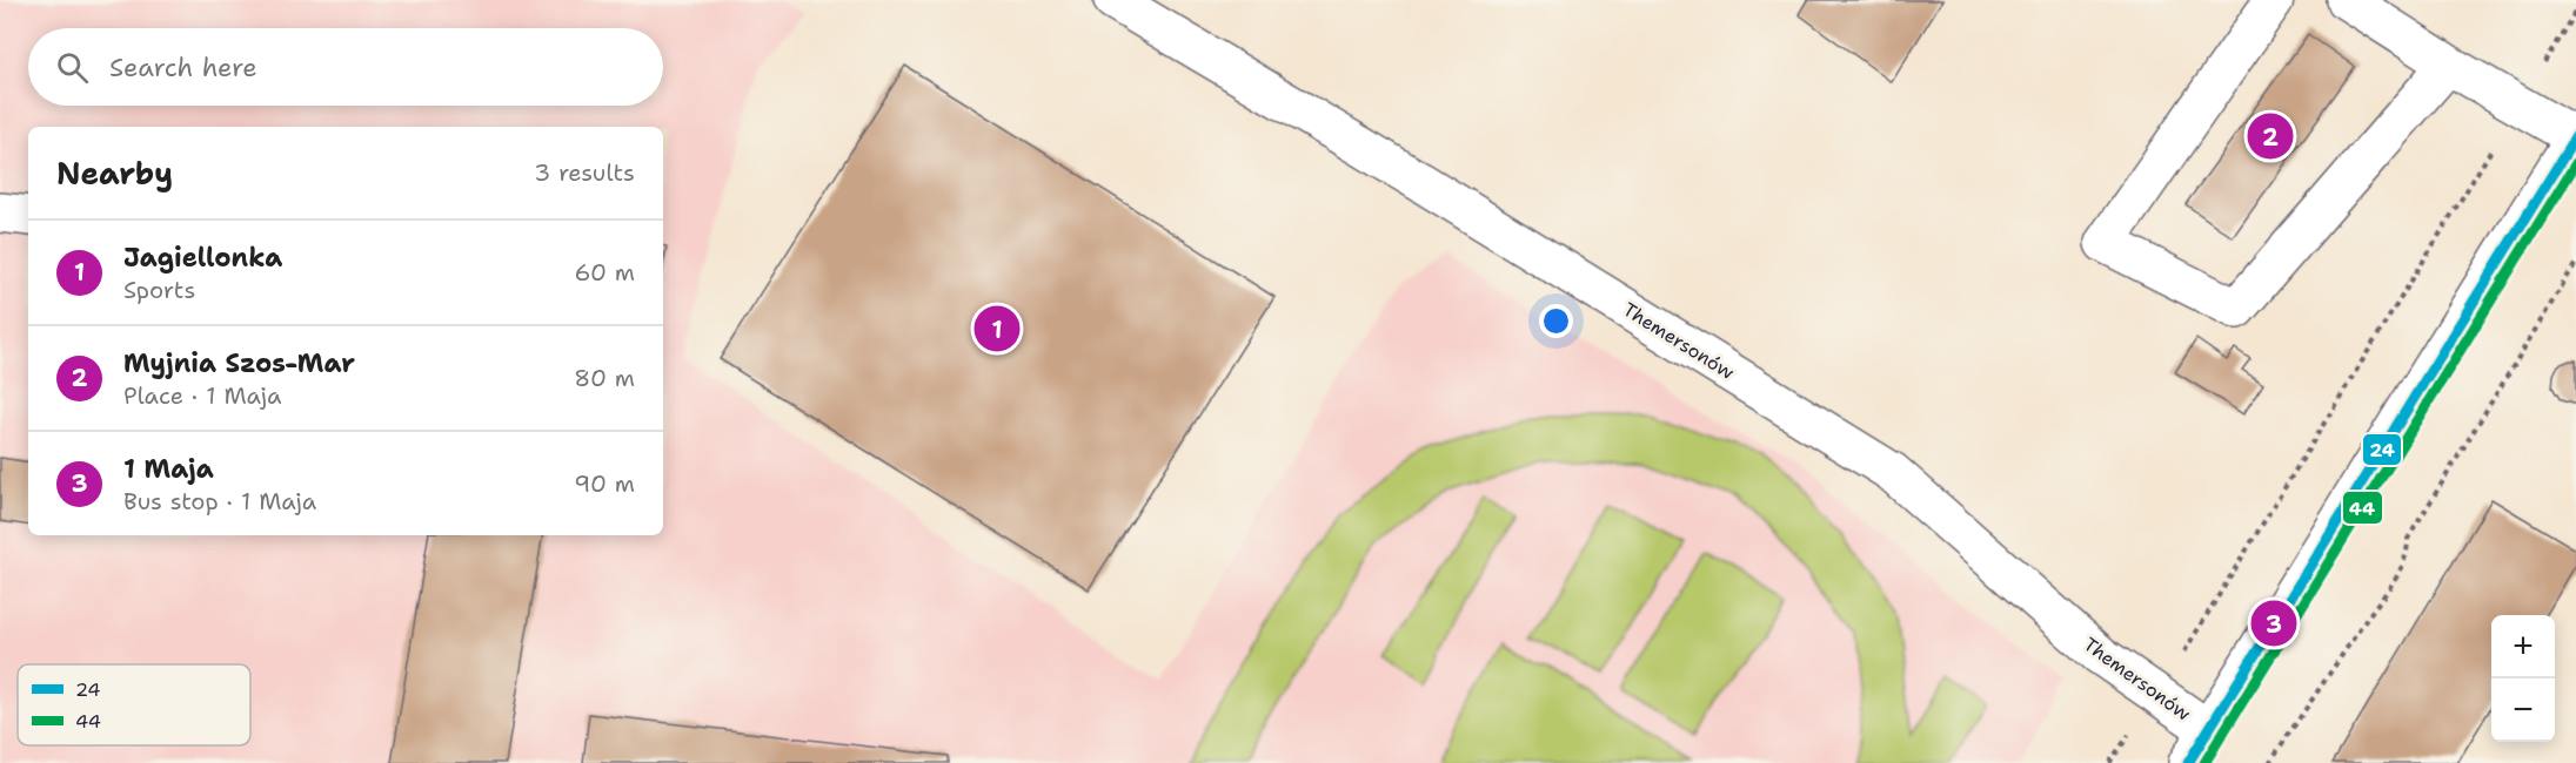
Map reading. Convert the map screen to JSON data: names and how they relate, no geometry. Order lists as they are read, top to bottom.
{
  "streets": {
    "street": ["Themersonów"]
  },
  "lines": ["transit line 24", "transit line 44"],
  "legend": ["24", "44"],
  "page": {
    "search": "Search here",
    "pins": ["2", "1", "3"],
    "heading": ["Nearby", "3 results"],
    "list": [
      {
        "mark": "1",
        "name": "Jagiellonka",
        "note": "Sports",
        "value": "60 m"
      },
      {
        "mark": "2",
        "name": "Myjnia Szos-Mar",
        "note": "Place · 1 Maja",
        "value": "80 m"
      },
      {
        "mark": "3",
        "name": "1 Maja",
        "note": "Bus stop · 1 Maja",
        "value": "90 m"
      }
    ],
    "map_buttons": ["+", "−"]
  }
}
